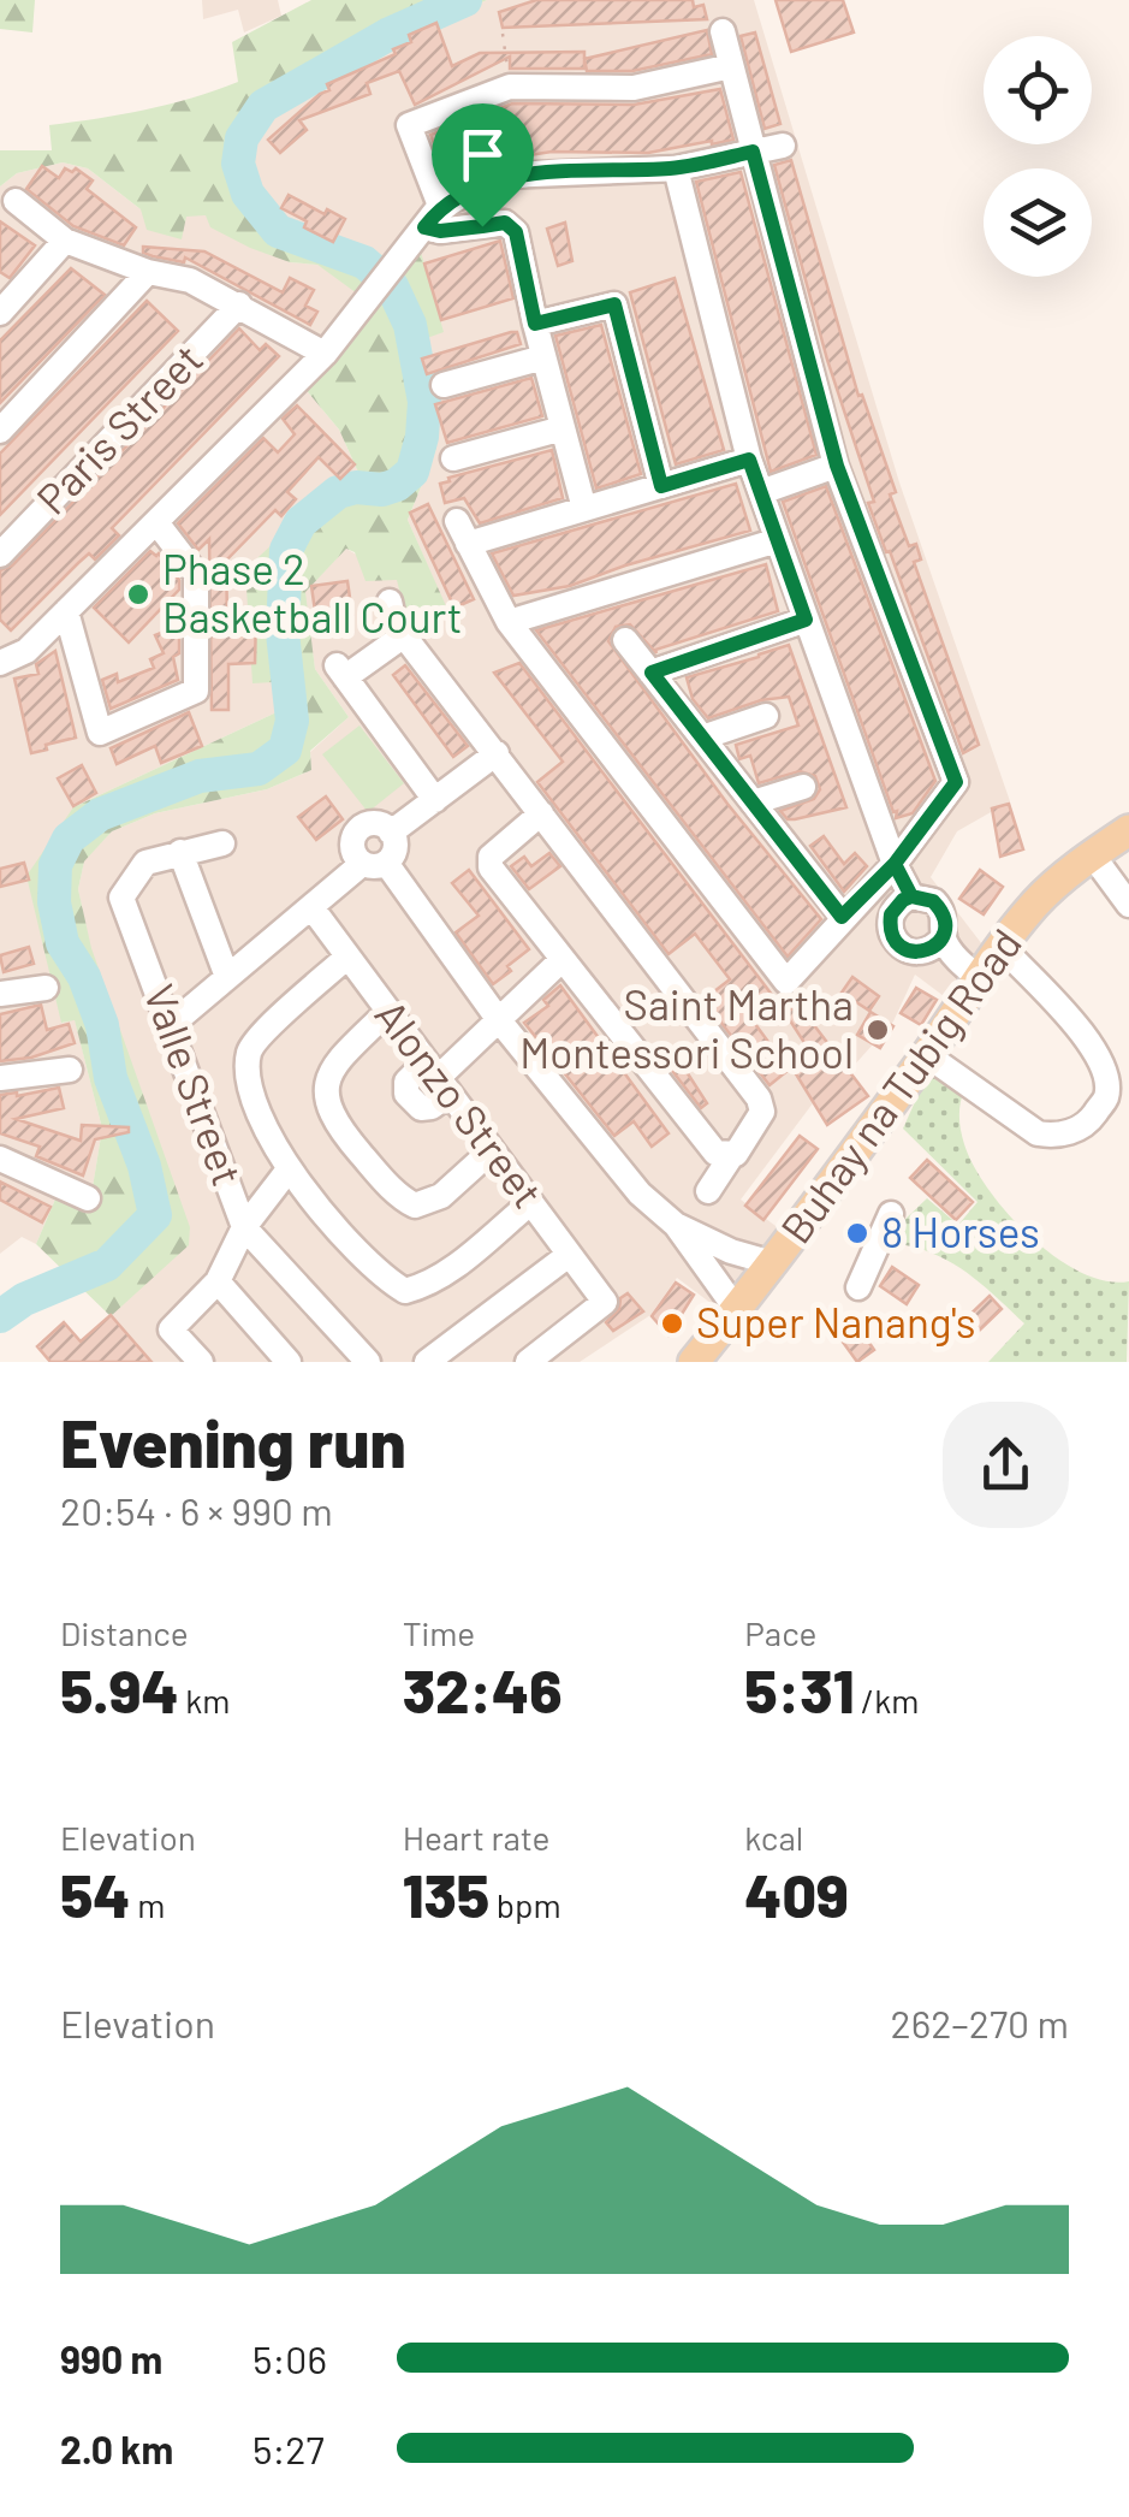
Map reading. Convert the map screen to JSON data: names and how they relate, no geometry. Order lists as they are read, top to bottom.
{
  "streets": {
    "main road": ["Buhay na Tubig Road"],
    "street": ["Paris Street", "Valle Street", "Alonzo Street"]
  },
  "places": [
    "Phase 2 Basketball Court",
    "Saint Martha Montessori School",
    "8 Horses",
    "Super Nanang's"
  ],
  "page": {
    "heading": ["Evening run", "20:54 · 6 × 990 m"],
    "stats": [
      ["Distance", "5.94 km"],
      ["Time", "32:46"],
      ["Pace", "5:31 /km"],
      ["Elevation", "54 m"],
      ["Heart rate", "135 bpm"],
      ["kcal", "409"]
    ],
    "chart": ["Elevation", "262–270 m"],
    "list": [
      {
        "name": "990 m",
        "note": "5:06"
      },
      {
        "name": "2.0 km",
        "note": "5:27"
      }
    ]
  }
}
